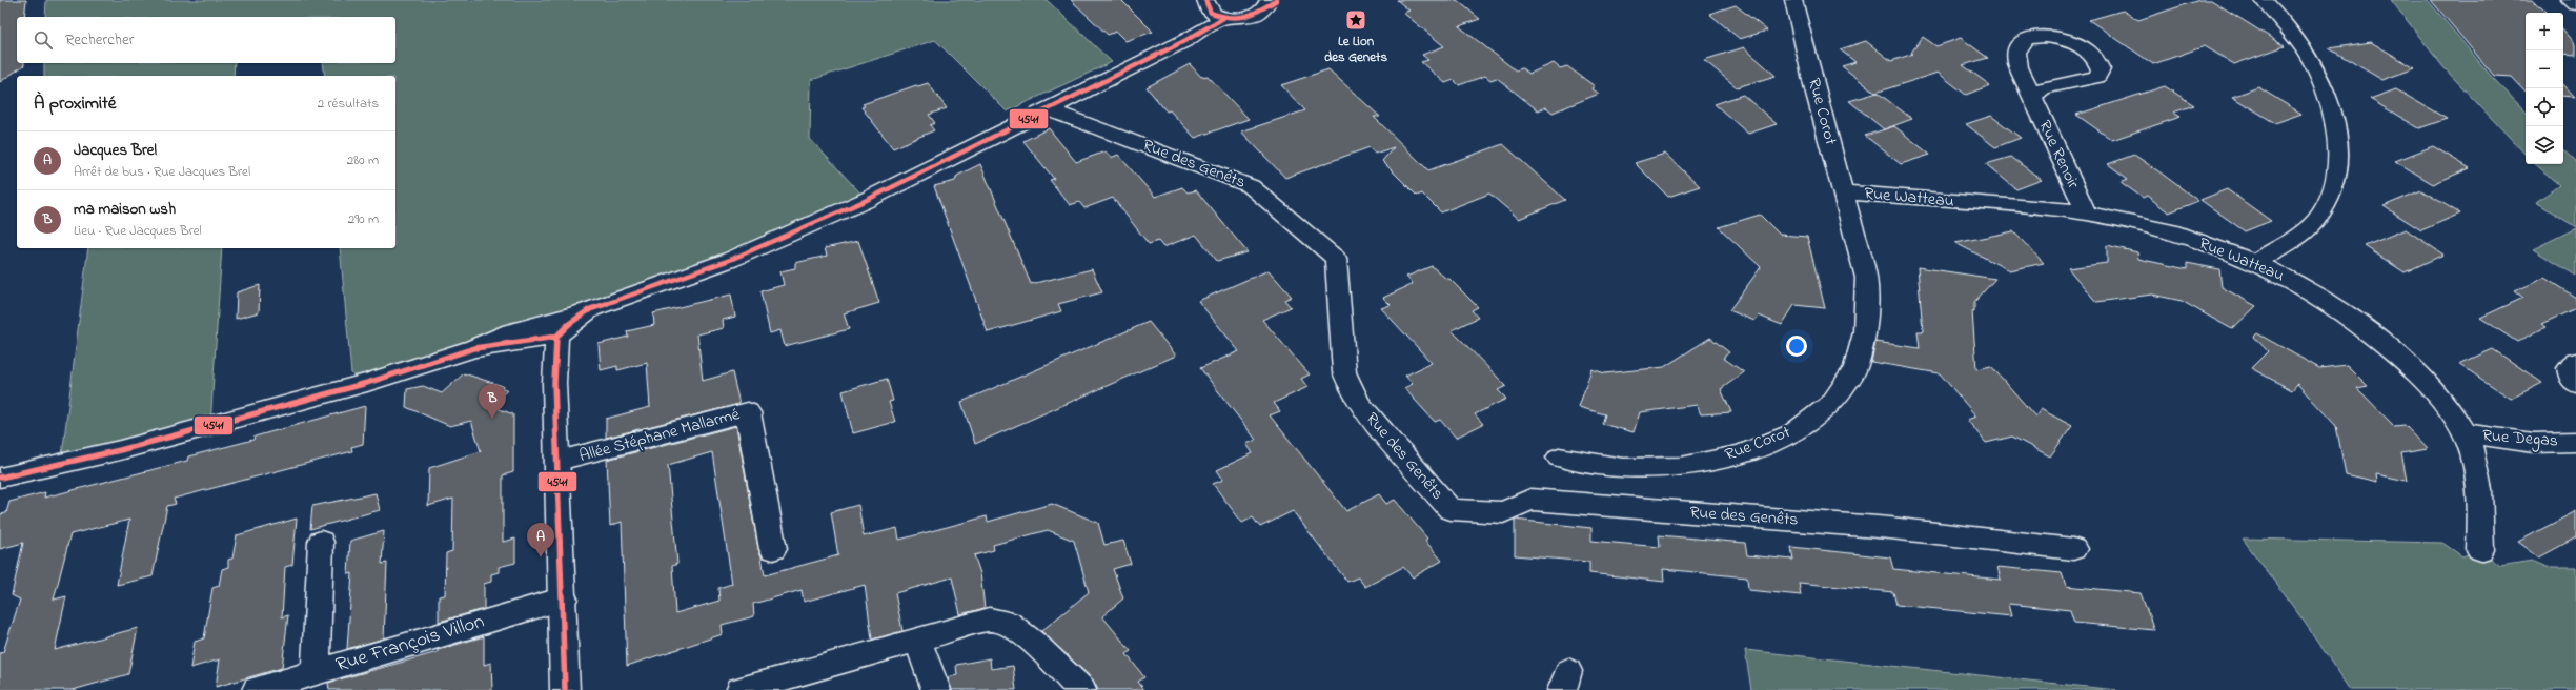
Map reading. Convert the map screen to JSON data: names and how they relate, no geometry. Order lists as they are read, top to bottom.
{
  "streets": {
    "street": [
      "Rue Corot",
      "Rue Renoir",
      "Rue des Genêts",
      "Rue Watteau",
      "Allée Stéphane Mallarmé",
      "Rue Degas",
      "Rue François Villon"
    ]
  },
  "crossings": [
    ["Rue Corot", "Rue Watteau"],
    ["Rue Renoir", "Rue Watteau"],
    ["Rue Watteau", "Rue Degas"]
  ],
  "places": {
    "place": ["Le Lion des Genets"]
  },
  "lines": ["transit line 4541"],
  "page": {
    "map_buttons": ["+", "−"],
    "search": "Rechercher",
    "heading": ["À proximité", "2 résultats"],
    "list": [
      {
        "mark": "A",
        "name": "Jacques Brel",
        "note": "Arrêt de bus · Rue Jacques Brel",
        "value": "280 m"
      },
      {
        "mark": "B",
        "name": "ma maison wsh",
        "note": "Lieu · Rue Jacques Brel",
        "value": "290 m"
      }
    ],
    "pins": ["B", "A"]
  }
}
